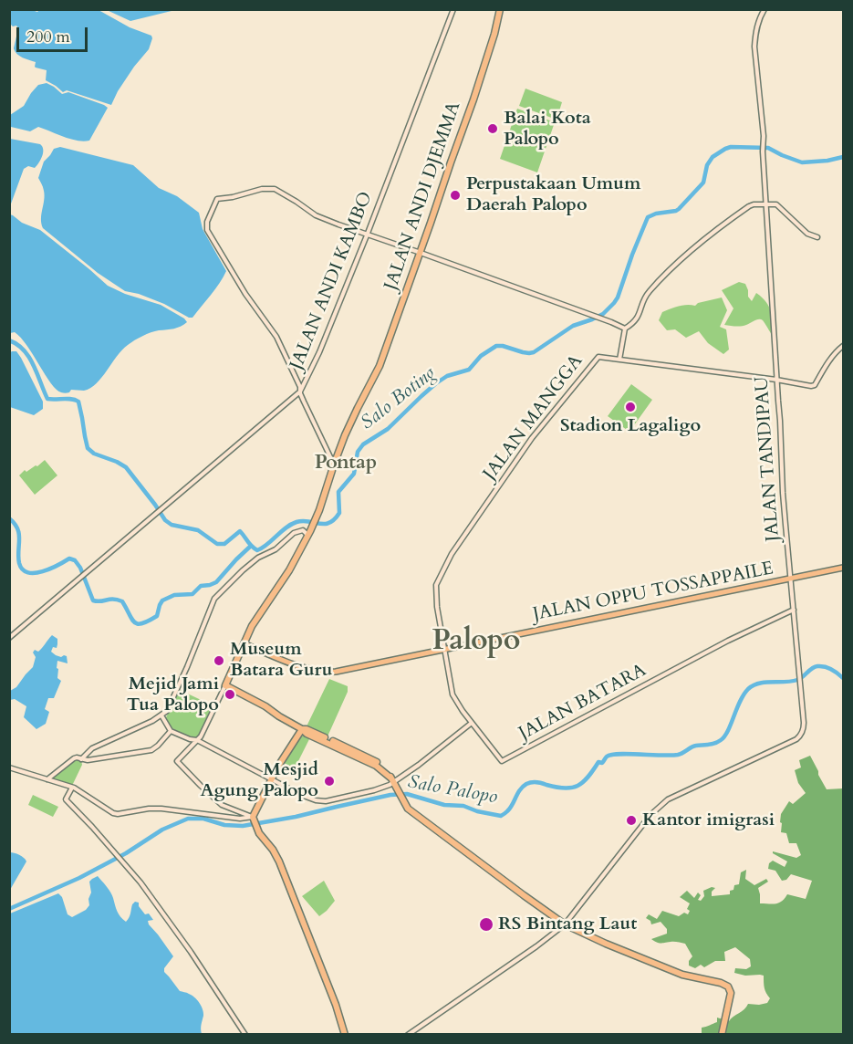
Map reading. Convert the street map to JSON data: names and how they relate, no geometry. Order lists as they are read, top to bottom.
{
  "streets": {
    "highway": ["JALAN ANDI DJEMMA"],
    "main road": ["JALAN OPPU TOSSAPPAILE"],
    "street": [
      "JALAN ANDI KAMBO",
      "JALAN MANGGA",
      "JALAN TANDIPAU",
      "JALAN BATARA"
    ]
  },
  "crossings": [
    ["JALAN MANGGA", "JALAN TANDIPAU"],
    ["JALAN MANGGA", "JALAN OPPU TOSSAPPAILE"],
    ["JALAN MANGGA", "JALAN BATARA"],
    ["JALAN TANDIPAU", "JALAN OPPU TOSSAPPAILE"],
    ["JALAN TANDIPAU", "JALAN BATARA"],
    ["JALAN OPPU TOSSAPPAILE", "JALAN BATARA"]
  ],
  "districts": ["Pontap", "Palopo"],
  "water": ["Salo Boting", "Salo Palopo"],
  "places": [
    "Balai Kota Palopo",
    "Perpustakaan Umum Daerah Palopo",
    "Stadion Lagaligo",
    "Museum Batara Guru",
    "Mejid Jami Tua Palopo",
    "Mesjid Agung Palopo",
    "Kantor imigrasi",
    "RS Bintang Laut"
  ],
  "scale_bar": "200 m"
}
